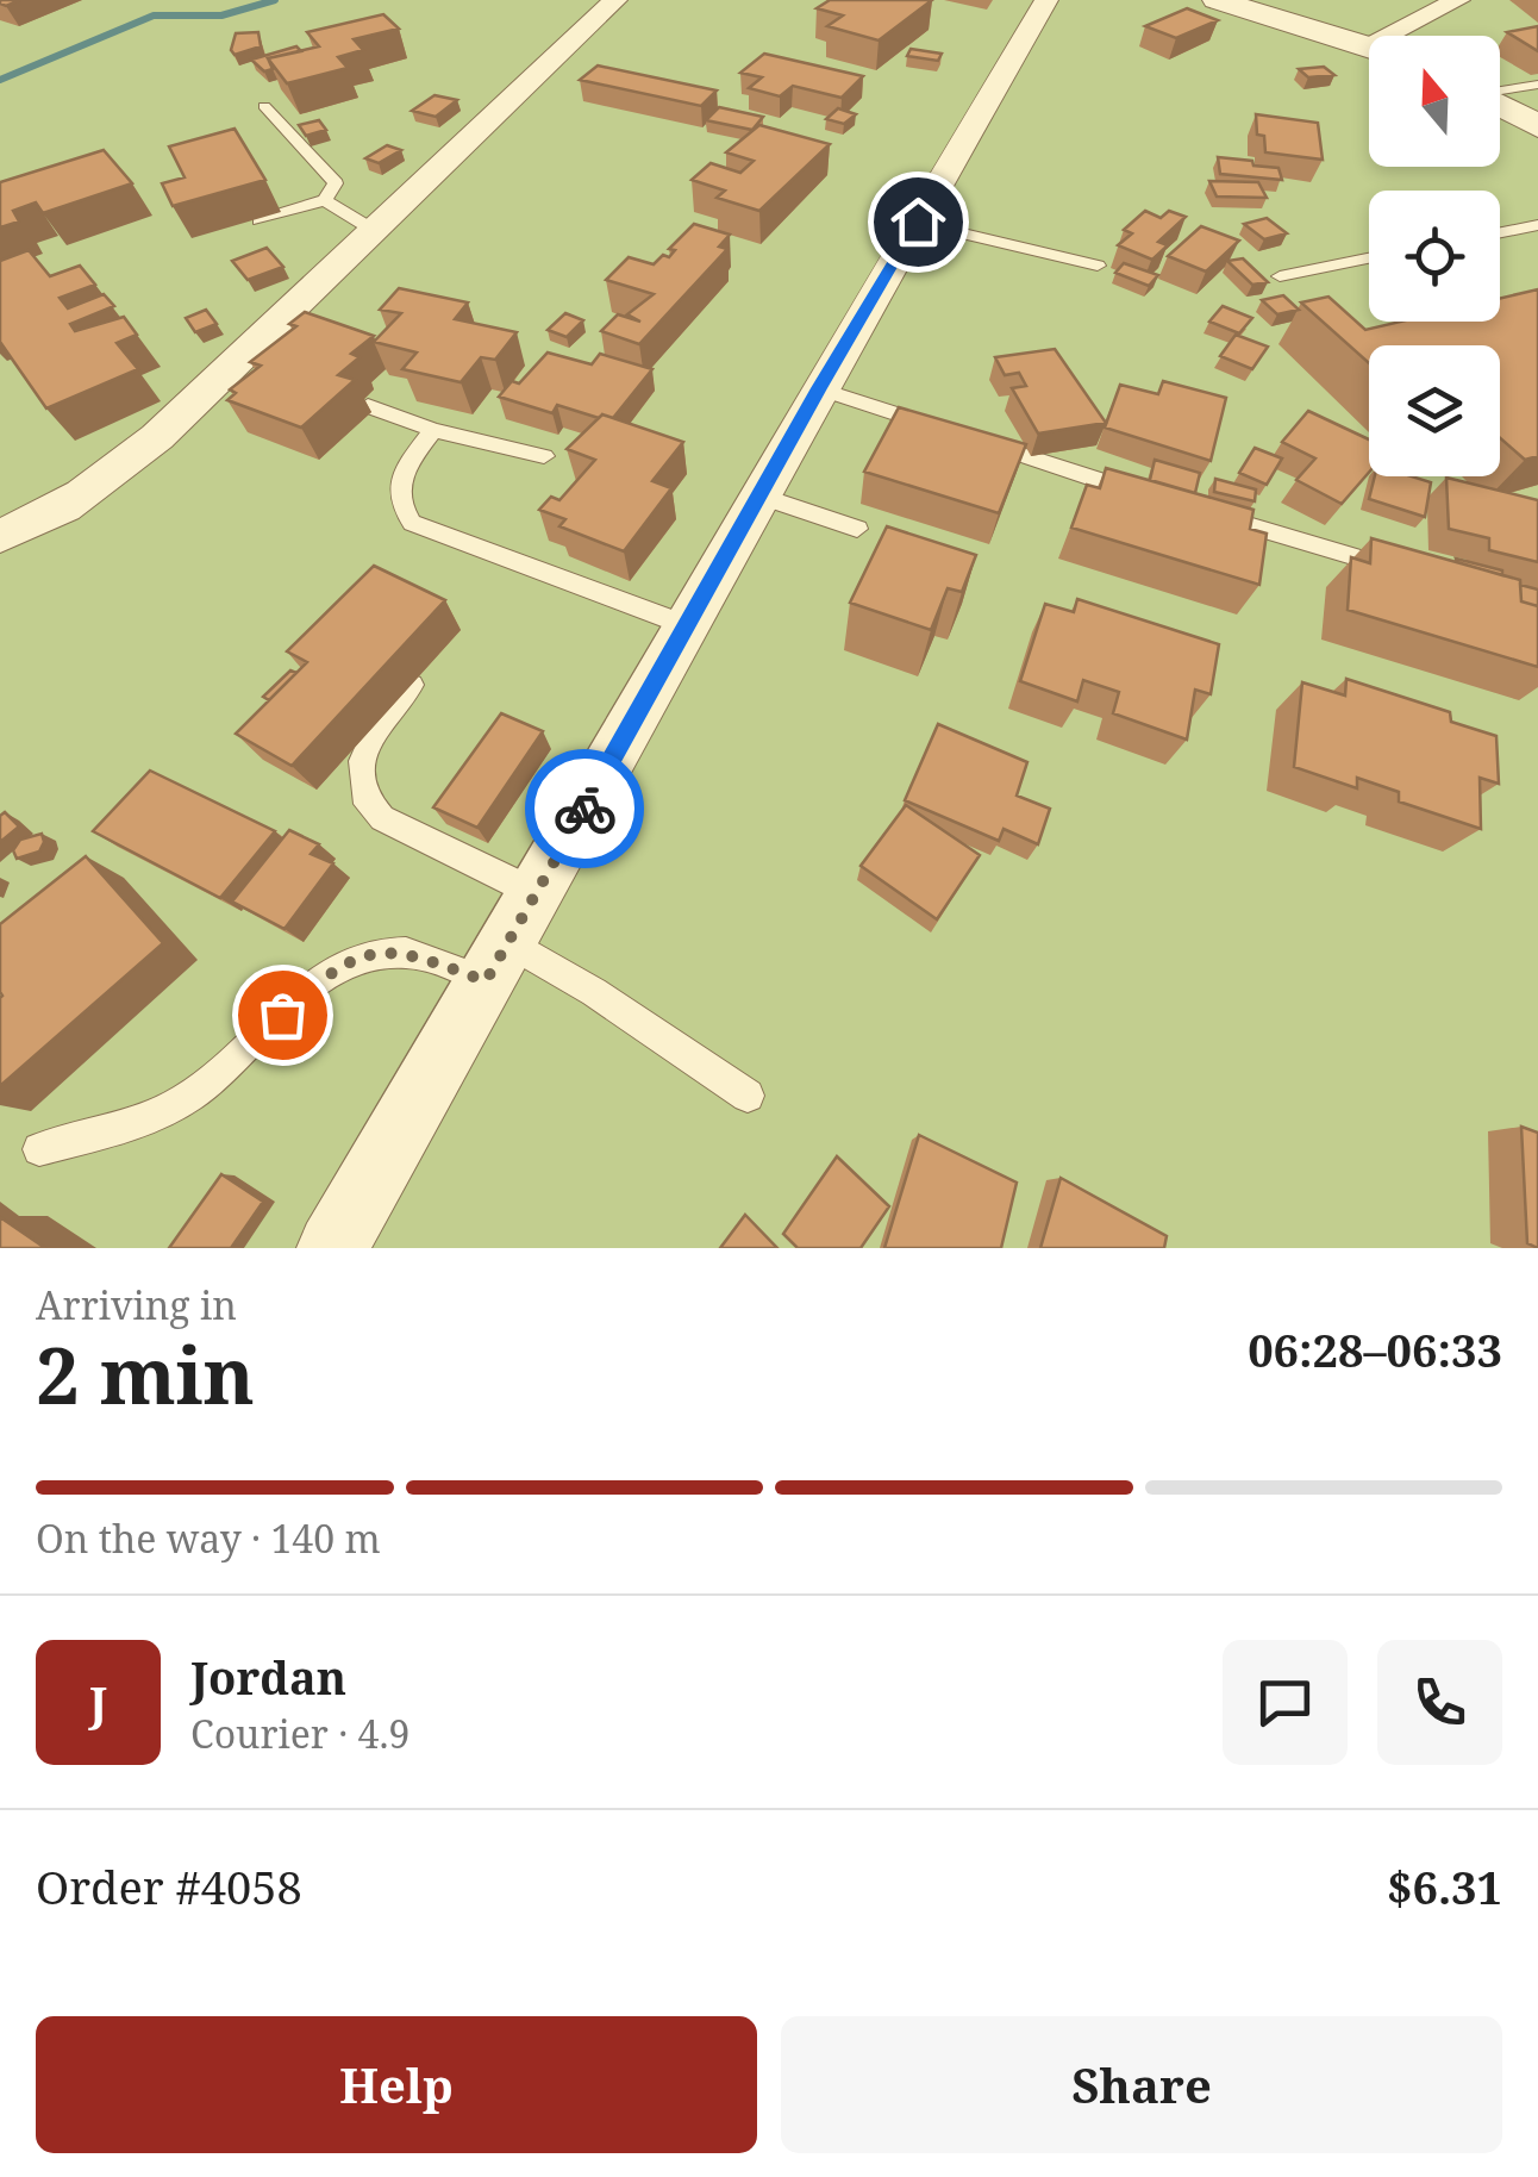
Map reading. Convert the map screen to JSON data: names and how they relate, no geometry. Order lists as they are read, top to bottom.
{
  "north": "top",
  "page": {
    "heading": ["2 min", "Arriving in", "06:28–06:33"],
    "panel": [
      "Jordan",
      "Courier · 4.9",
      "Order #4058",
      "$6.31"
    ],
    "bar": "On the way · 140 m",
    "round": "J",
    "buttons": ["Help", "Share"]
  }
}
